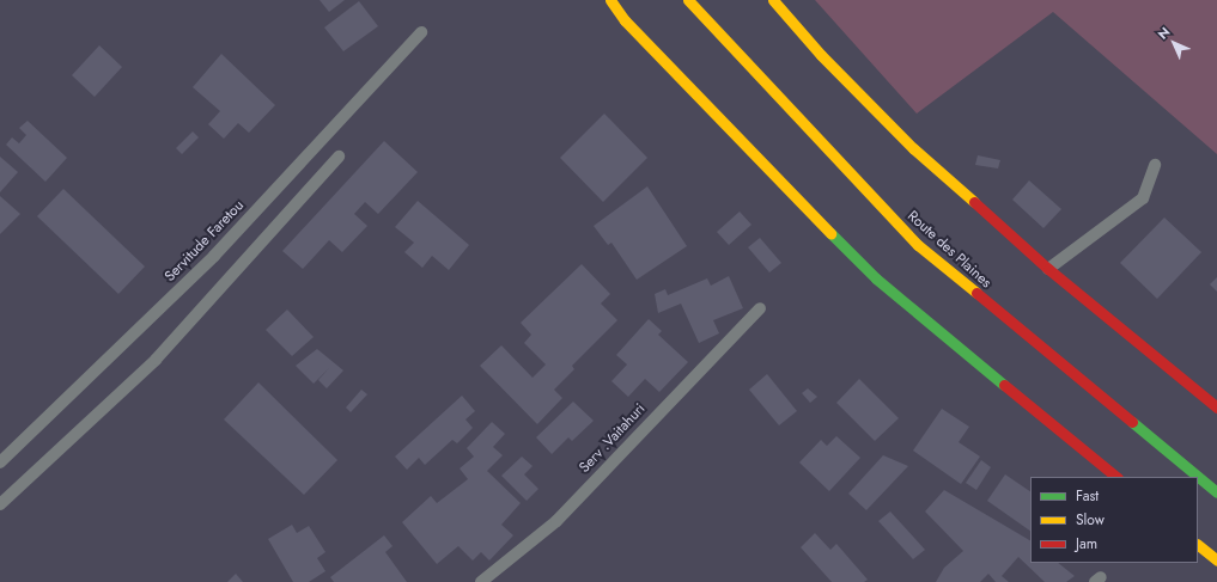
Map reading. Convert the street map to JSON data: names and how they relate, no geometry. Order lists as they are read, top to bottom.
{
  "streets": {
    "main road": ["Route des Plaines"],
    "street": ["Servitude Faretou", "Serv .Vaitahuri"]
  },
  "legend": ["Fast", "Slow", "Jam"],
  "north": "top left"
}
